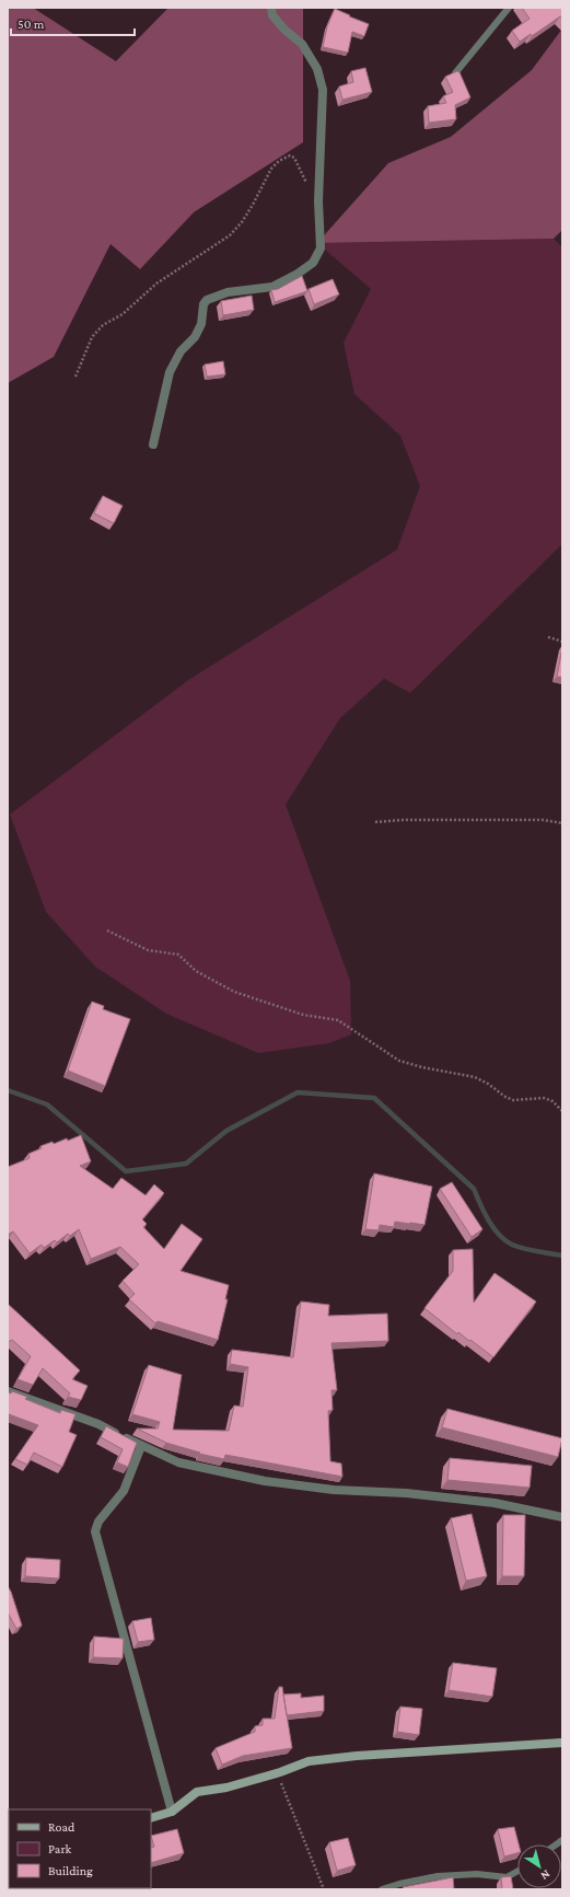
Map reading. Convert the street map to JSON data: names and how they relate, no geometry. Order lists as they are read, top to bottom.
{
  "legend": ["Road", "Park", "Building"],
  "scale_bar": "50 m",
  "north": "bottom right"
}
